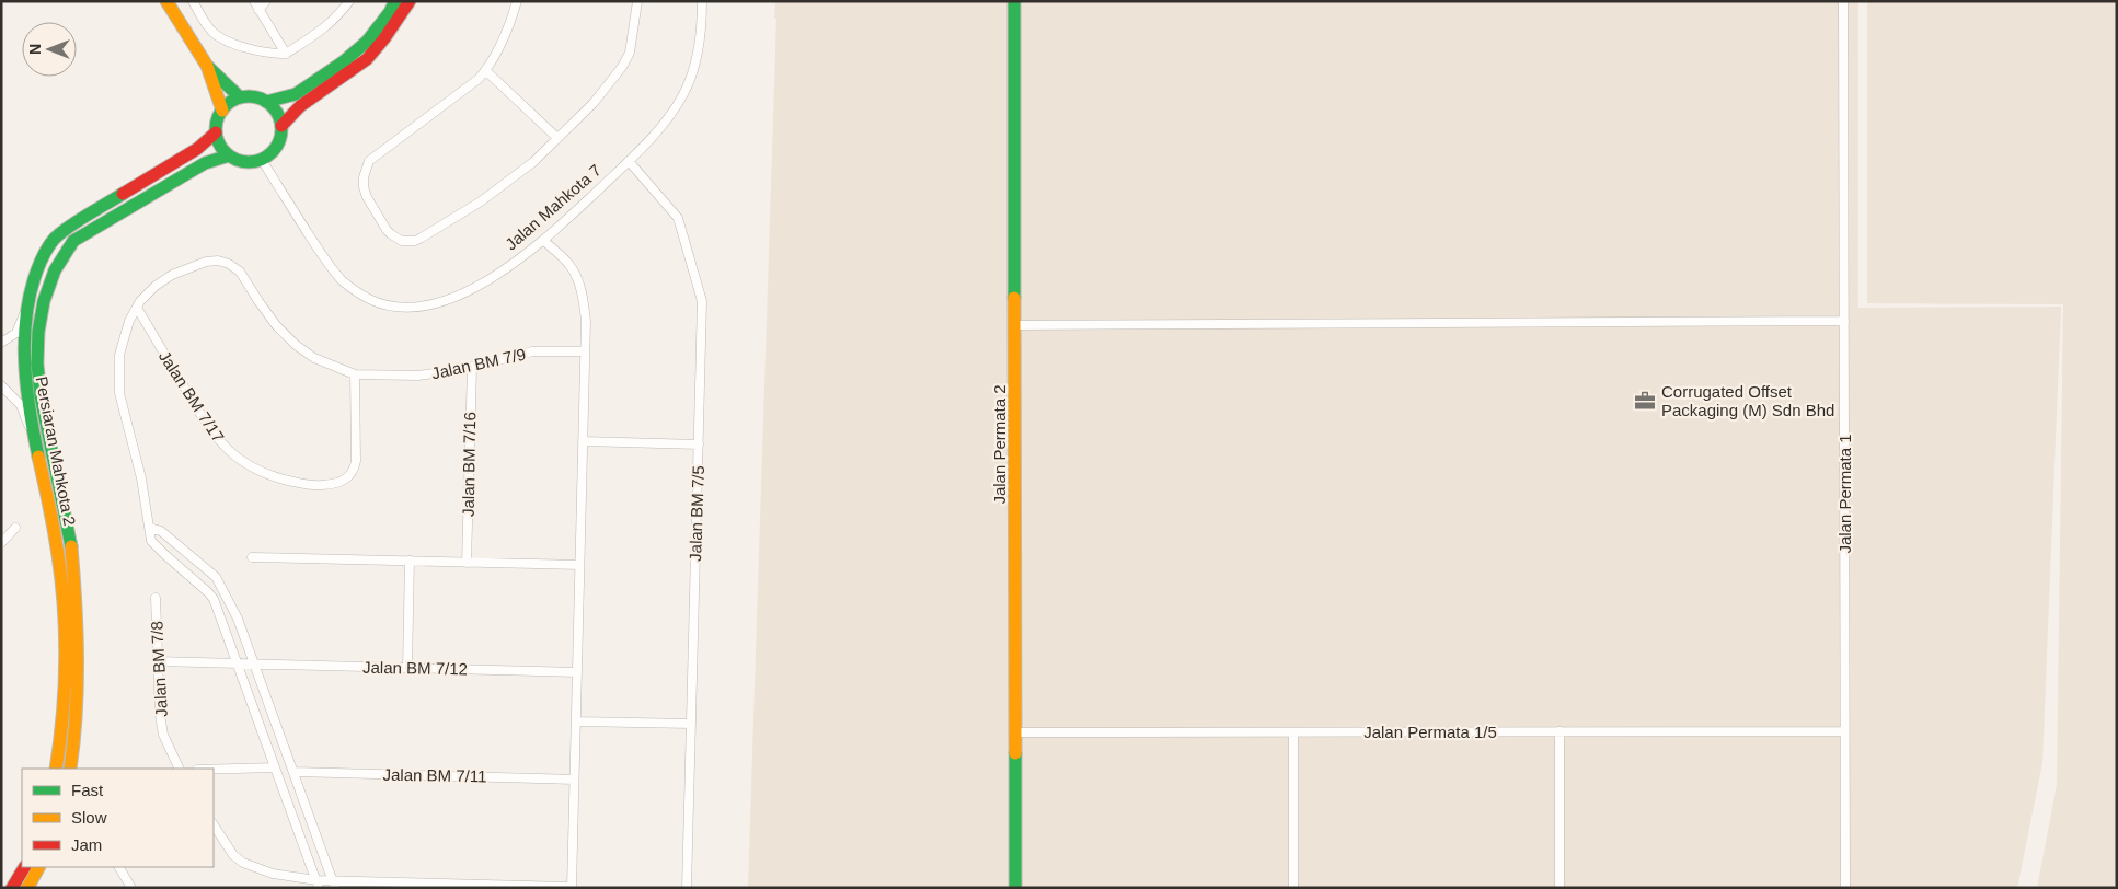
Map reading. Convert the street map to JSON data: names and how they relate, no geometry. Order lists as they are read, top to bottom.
{
  "streets": {
    "main road": ["Jalan Permata 2", "Persiaran Mahkota 2"],
    "street": [
      "Jalan Mahkota 7",
      "Jalan BM 7/9",
      "Jalan BM 7/17",
      "Jalan BM 7/16",
      "Jalan Permata 1",
      "Jalan BM 7/5",
      "Jalan BM 7/12",
      "Jalan BM 7/8",
      "Jalan Permata 1/5",
      "Jalan BM 7/11"
    ]
  },
  "crossings": [
    ["Jalan Mahkota 7", "Persiaran Mahkota 2"],
    ["Jalan Mahkota 7", "Jalan BM 7/5"],
    ["Jalan BM 7/9", "Jalan BM 7/17"],
    ["Jalan BM 7/9", "Jalan BM 7/16"],
    ["Jalan BM 7/9", "Jalan BM 7/12"],
    ["Jalan Permata 2", "Jalan Permata 1/5"],
    ["Jalan Permata 1", "Jalan Permata 1/5"],
    ["Jalan BM 7/12", "Jalan BM 7/8"]
  ],
  "places": {
    "office": ["Corrugated Offset Packaging (M) Sdn Bhd"]
  },
  "legend": ["Fast", "Slow", "Jam"],
  "north": "left"
}
